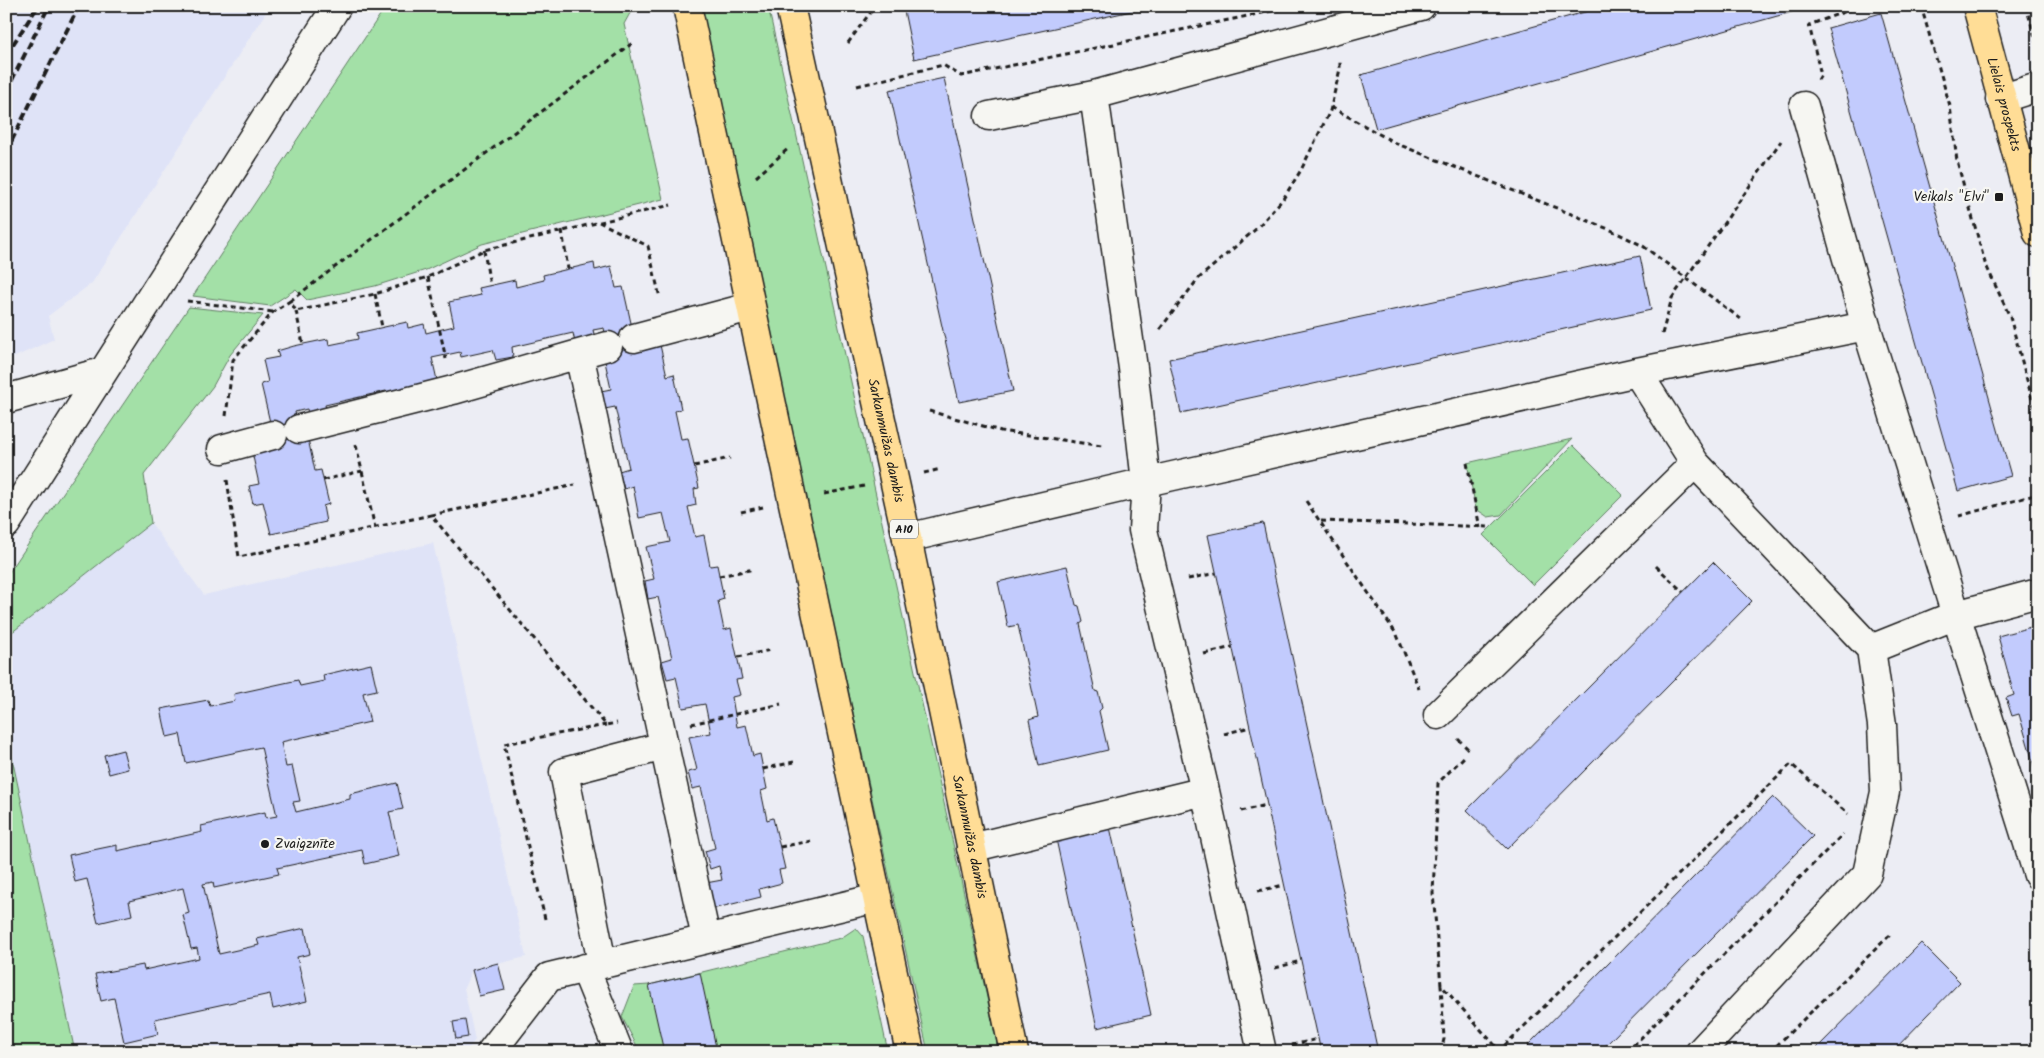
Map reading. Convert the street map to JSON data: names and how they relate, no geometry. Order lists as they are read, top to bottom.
{
  "streets": {
    "main road": ["Lielais prospekts", "Sarkanmuižas dambis", "A10"]
  },
  "places": {
    "transit": ["Veikals \"Elvi\""],
    "other": ["Zvaigznīte"]
  }
}
